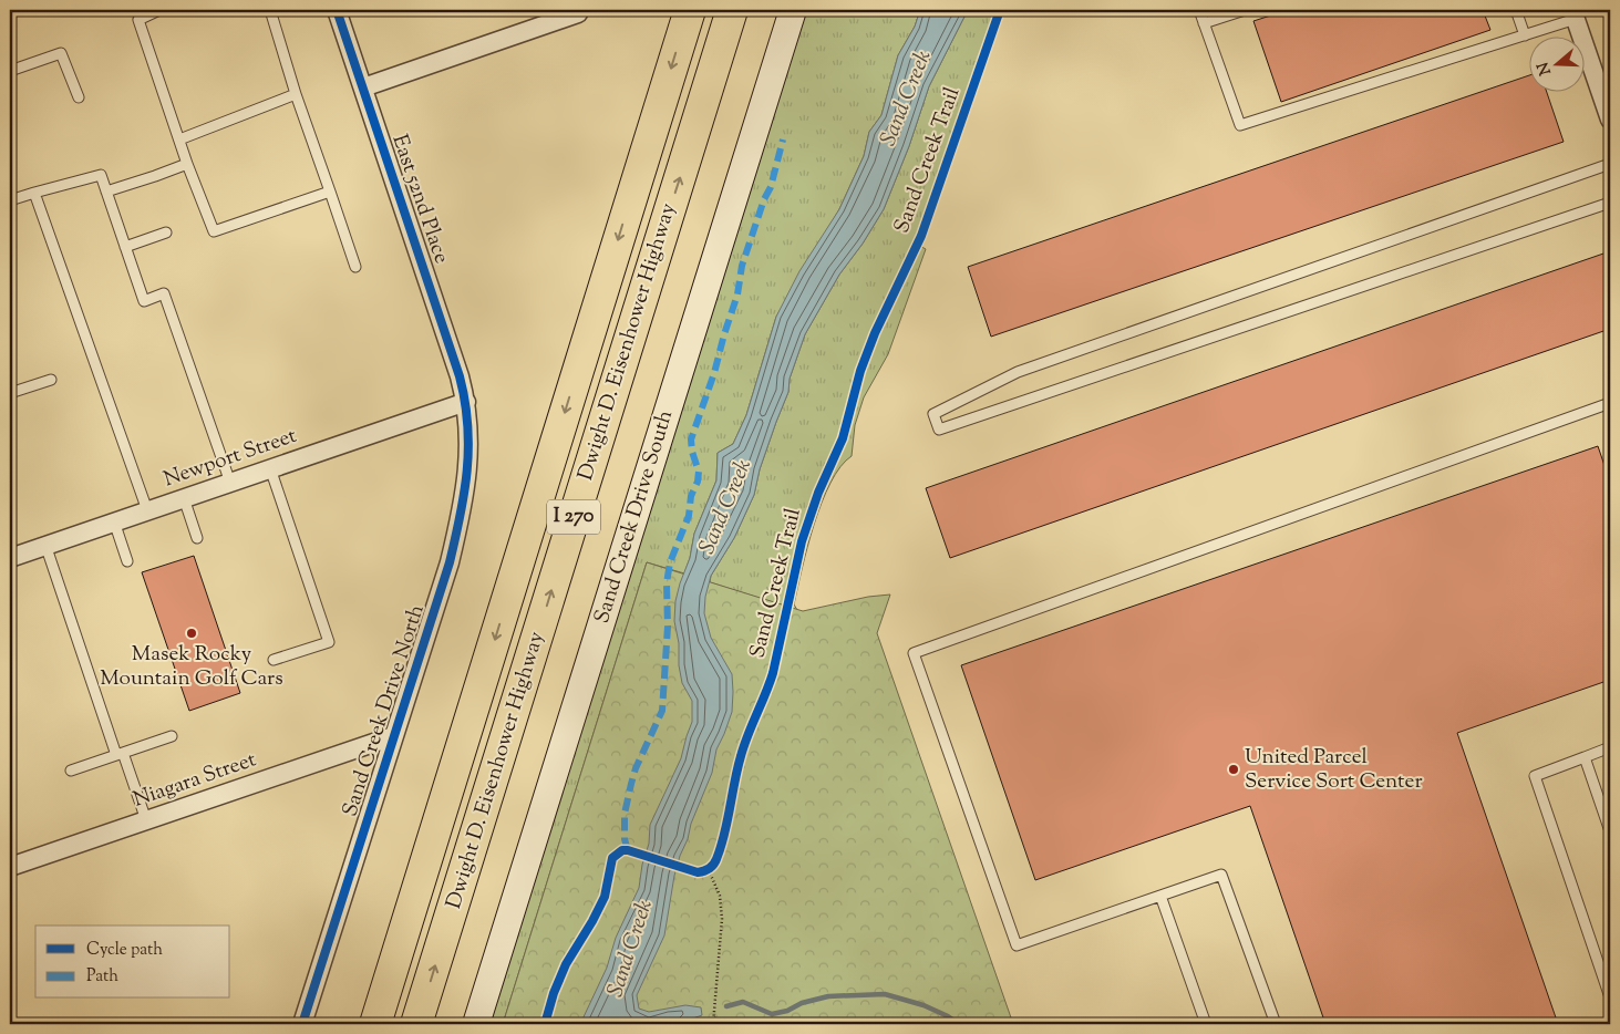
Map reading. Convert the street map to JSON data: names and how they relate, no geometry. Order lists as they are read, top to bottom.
{
  "streets": {
    "highway": ["Dwight D. Eisenhower Highway", "I 270"],
    "main road": ["Sand Creek Drive South"],
    "street": [
      "East 52nd Place",
      "Newport Street",
      "Sand Creek Drive North",
      "Niagara Street"
    ],
    "cycle path": ["Sand Creek Trail"]
  },
  "crossings": [
    ["East 52nd Place", "Newport Street"],
    ["East 52nd Place", "Sand Creek Drive North"],
    ["Newport Street", "Sand Creek Drive North"],
    ["Sand Creek Drive North", "Niagara Street"]
  ],
  "water": ["Sand Creek"],
  "places": ["Masek Rocky Mountain Golf Cars", "United Parcel Service Sort Center"],
  "legend": ["Cycle path", "Path"],
  "north": "left"
}
